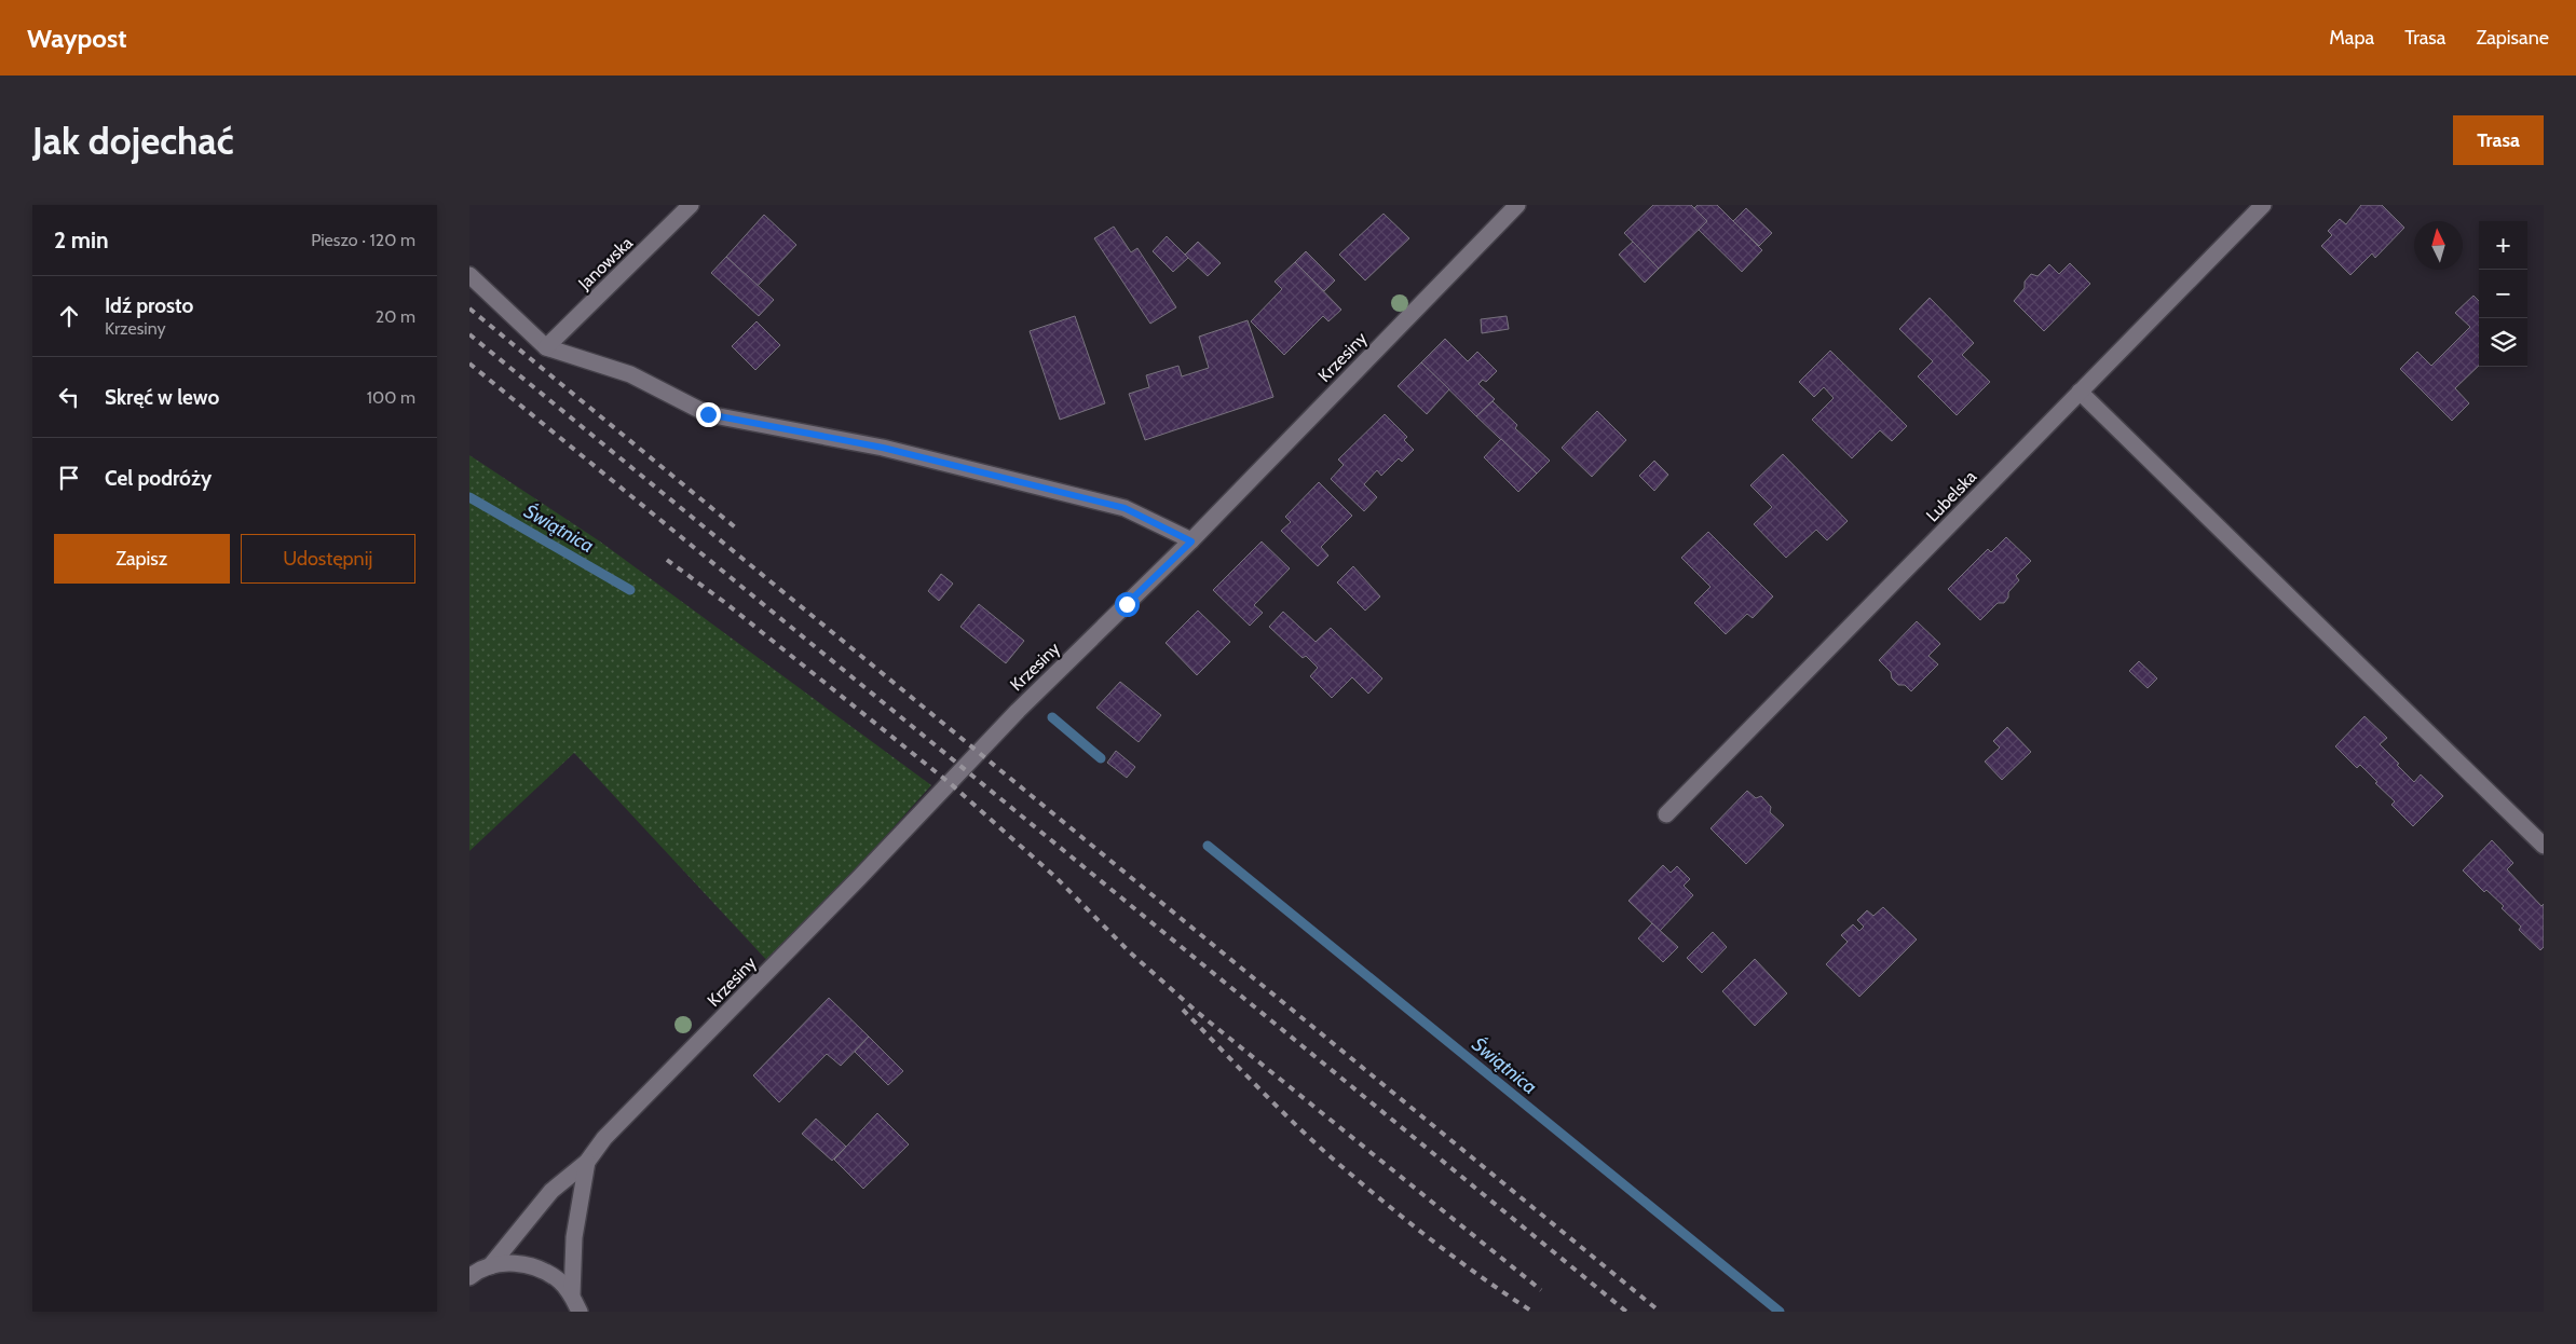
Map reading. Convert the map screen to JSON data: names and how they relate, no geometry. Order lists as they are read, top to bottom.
{
  "streets": {
    "street": ["Janowska", "Krzesiny", "Lubelska"]
  },
  "water": ["Świątnica"],
  "north": "top",
  "page": {
    "header": "Waypost",
    "nav": ["Mapa", "Trasa", "Zapisane"],
    "buttons": [
      "Trasa",
      ["Zapisz", "Udostępnij"]
    ],
    "title": "Jak dojechać",
    "heading": ["2 min", "Pieszo · 120 m"],
    "map_buttons": ["+", "−"],
    "list": [
      ["Idź prosto", "Krzesiny", "20 m"],
      ["Skręć w lewo", "100 m"],
      "Cel podróży"
    ]
  }
}
